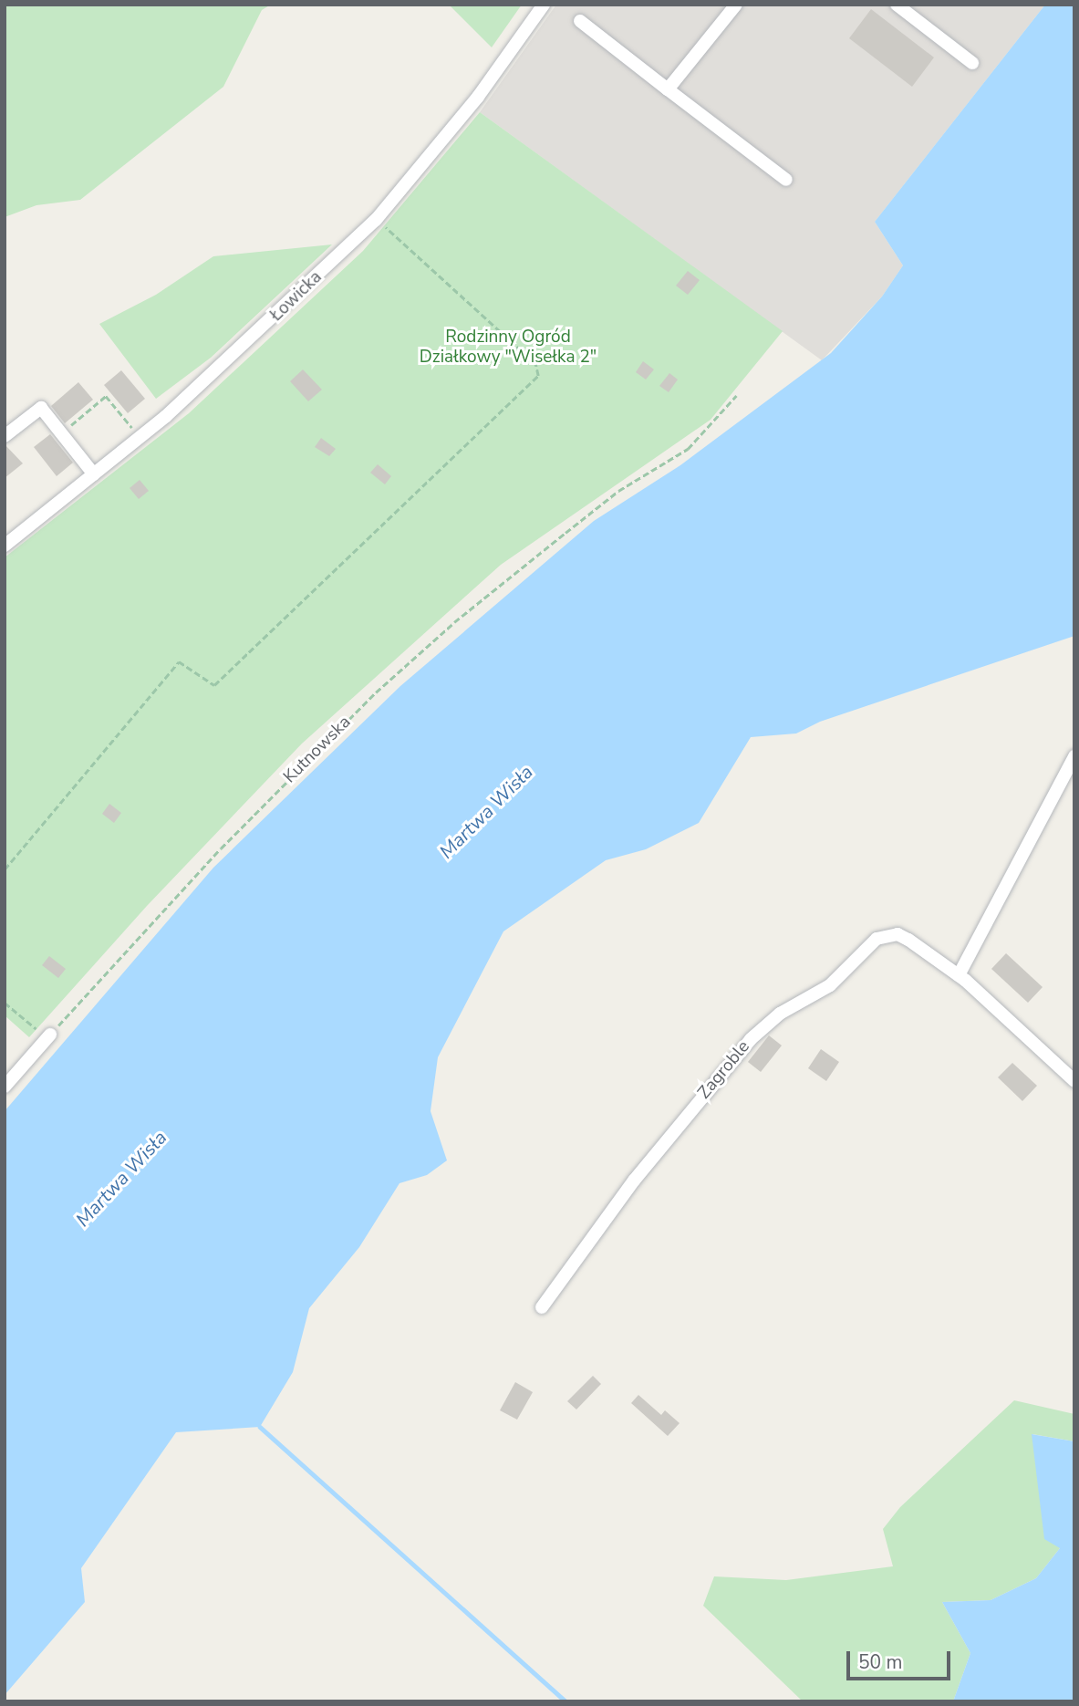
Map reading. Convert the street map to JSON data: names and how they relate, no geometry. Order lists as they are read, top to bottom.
{
  "streets": {
    "street": ["Łowicka", "Zagroble"],
    "path": ["Kutnowska"]
  },
  "water": ["Martwa Wisła"],
  "parks": ["Rodzinny Ogród Działkowy \"Wisełka 2\""],
  "scale_bar": "50 m"
}
